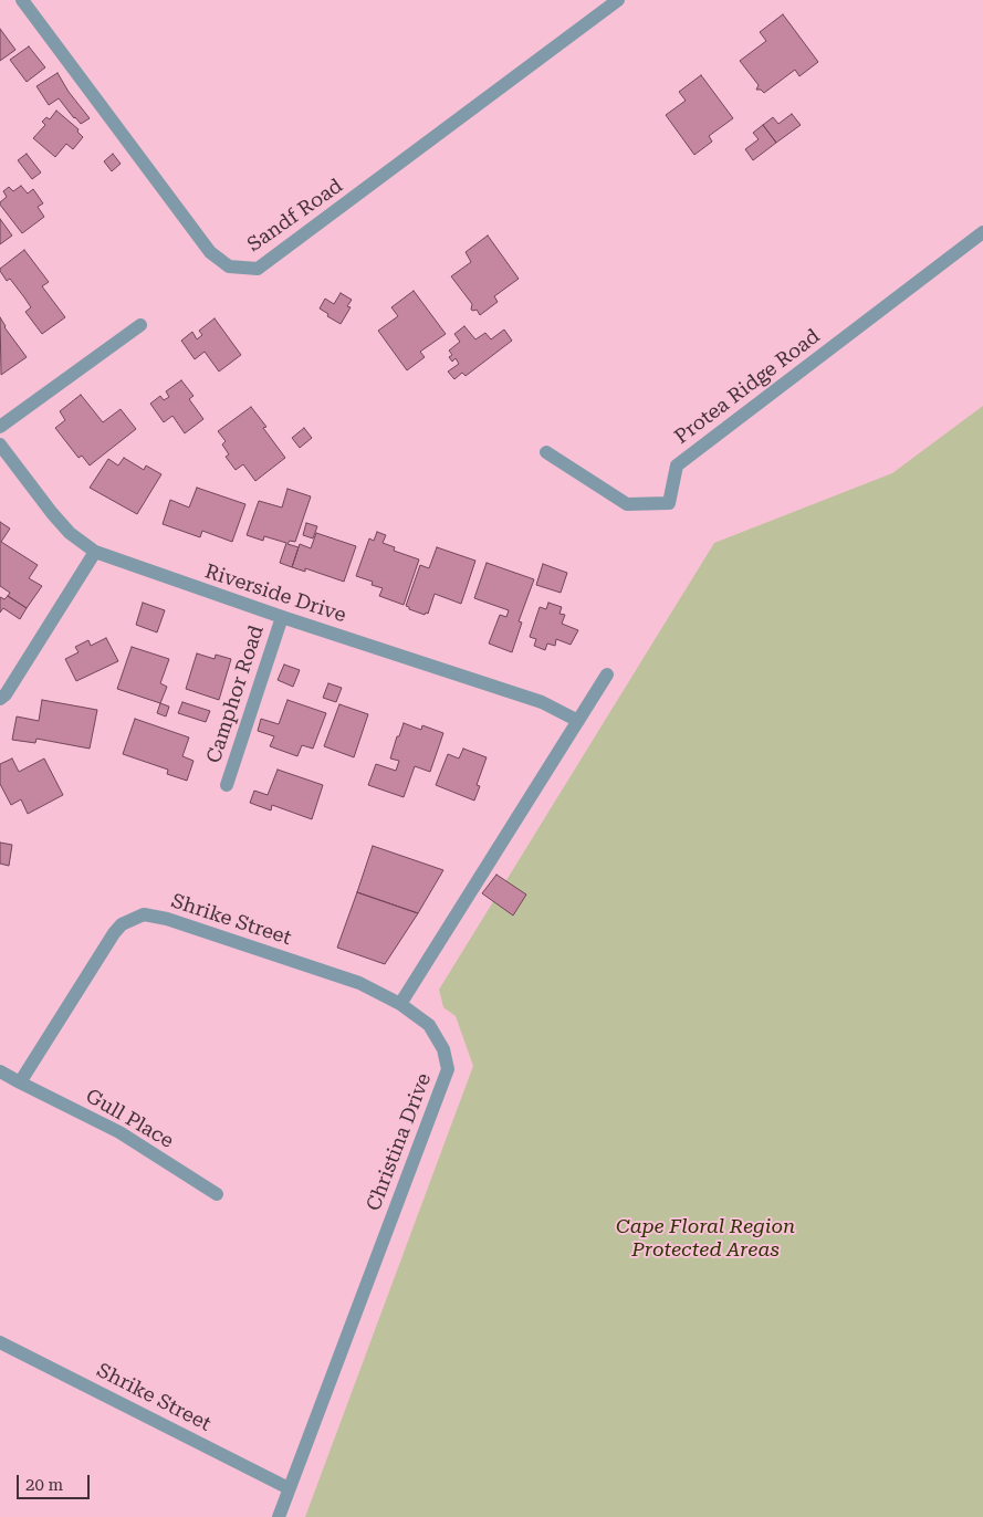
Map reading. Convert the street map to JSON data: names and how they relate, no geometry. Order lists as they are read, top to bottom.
{
  "streets": {
    "street": [
      "Sandf Road",
      "Protea Ridge Road",
      "Riverside Drive",
      "Camphor Road",
      "Shrike Street",
      "Gull Place",
      "Christina Drive"
    ]
  },
  "crossings": [
    ["Riverside Drive", "Camphor Road"],
    ["Shrike Street", "Gull Place"],
    ["Shrike Street", "Christina Drive"]
  ],
  "parks": ["Cape Floral Region Protected Areas"],
  "scale_bar": "20 m"
}
